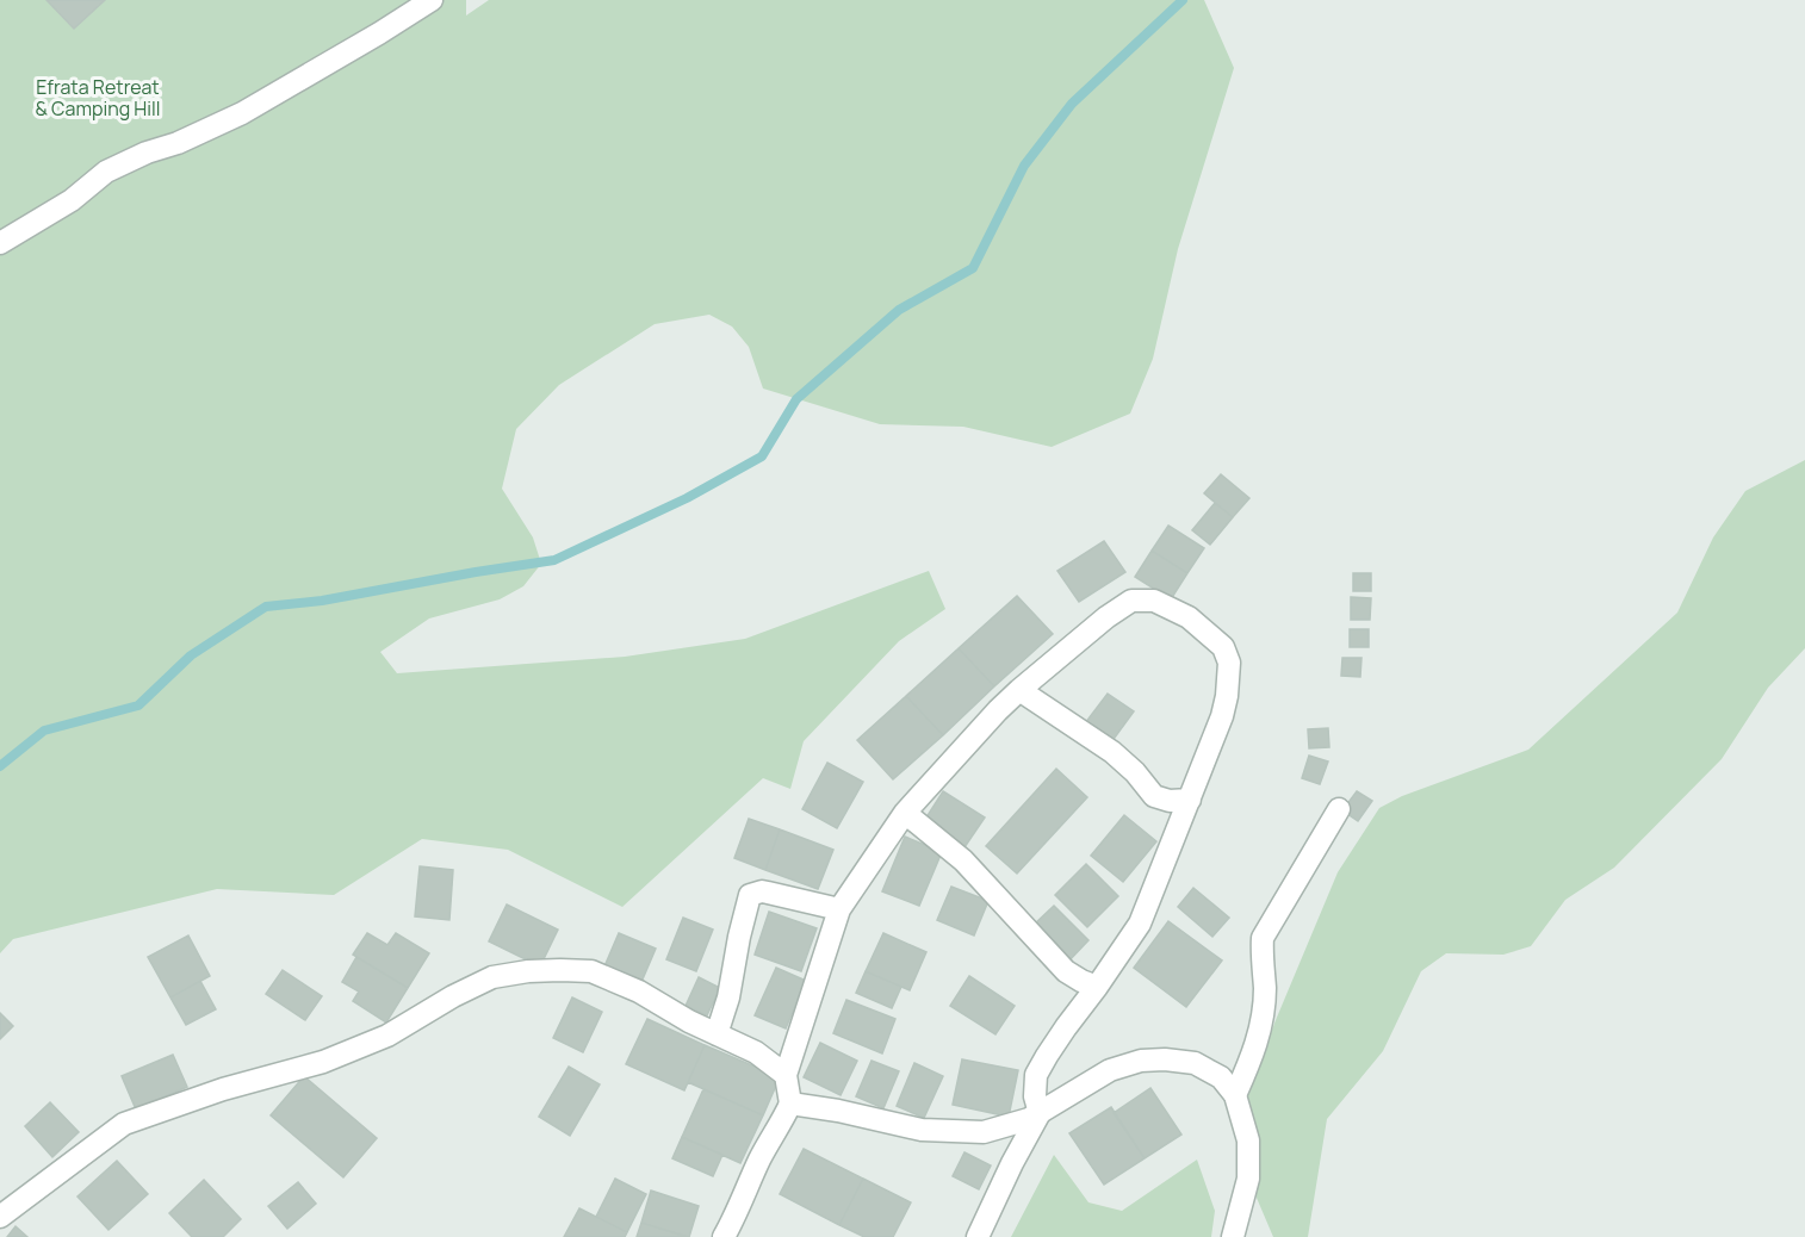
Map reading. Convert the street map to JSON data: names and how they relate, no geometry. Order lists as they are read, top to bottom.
{
  "parks": ["Efrata Retreat & Camping Hill"]
}
